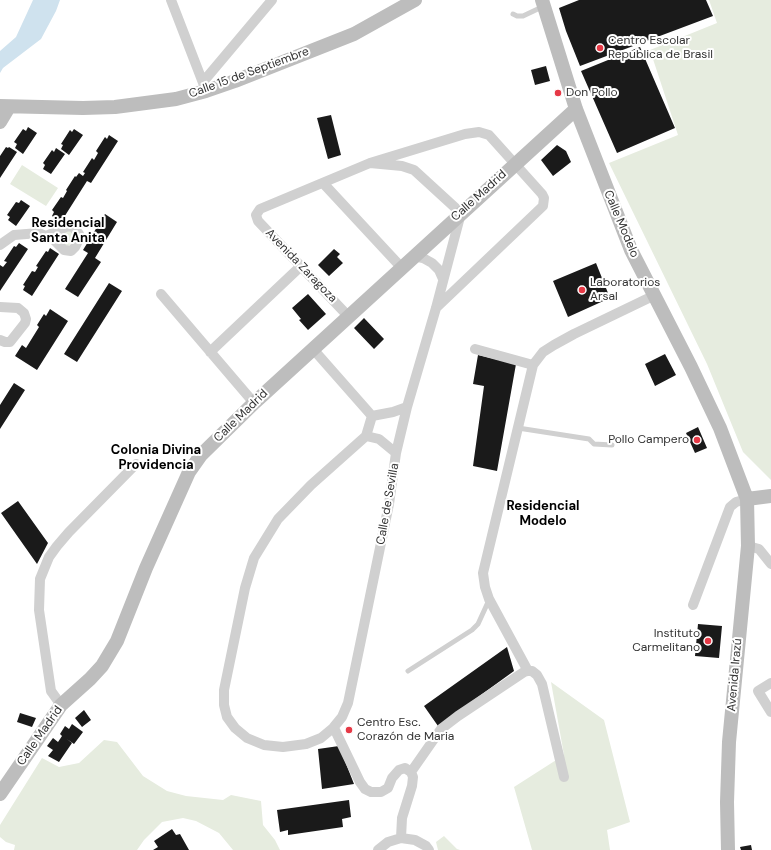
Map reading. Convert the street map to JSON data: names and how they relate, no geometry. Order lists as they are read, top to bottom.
{
  "streets": {
    "street": [
      "Calle 15 de Septiembre",
      "Calle Madrid",
      "Calle Modelo",
      "Avenida Zaragoza",
      "Calle de Sevilla",
      "Avenida Irazú"
    ]
  },
  "crossings": [
    ["Calle Madrid", "Calle Modelo"],
    ["Calle Madrid", "Avenida Zaragoza"],
    ["Calle Madrid", "Calle de Sevilla"],
    ["Calle Modelo", "Avenida Irazú"]
  ],
  "districts": ["Residencial Santa Anita", "Colonia Divina Providencia", "Residencial Modelo"],
  "places": [
    "Centro Escolar Republica de Brasil",
    "Don Pollo",
    "Laboratorios Arsal",
    "Pollo Campero",
    "Instituto Carmelitano",
    "Centro Esc. Corazón de Maria"
  ]
}
